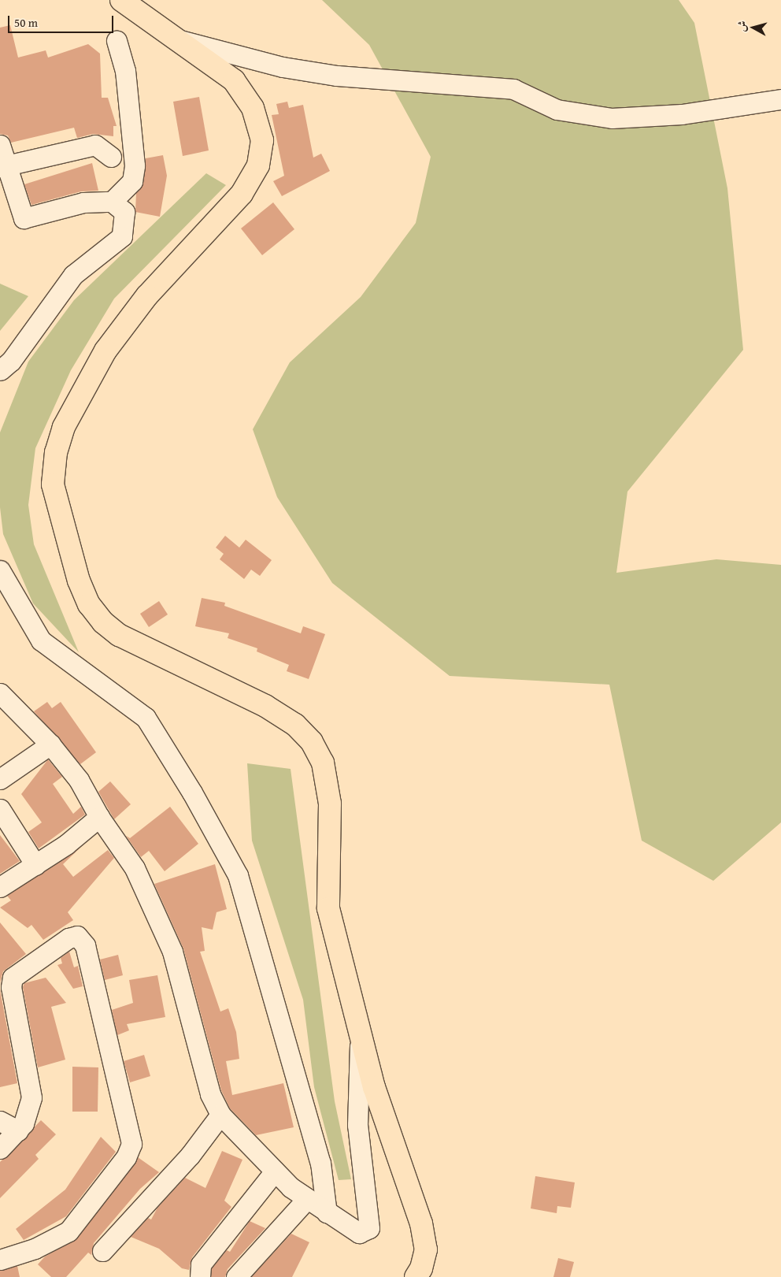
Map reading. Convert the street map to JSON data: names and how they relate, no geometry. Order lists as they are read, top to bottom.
{
  "scale_bar": "50 m",
  "north": "left"
}
